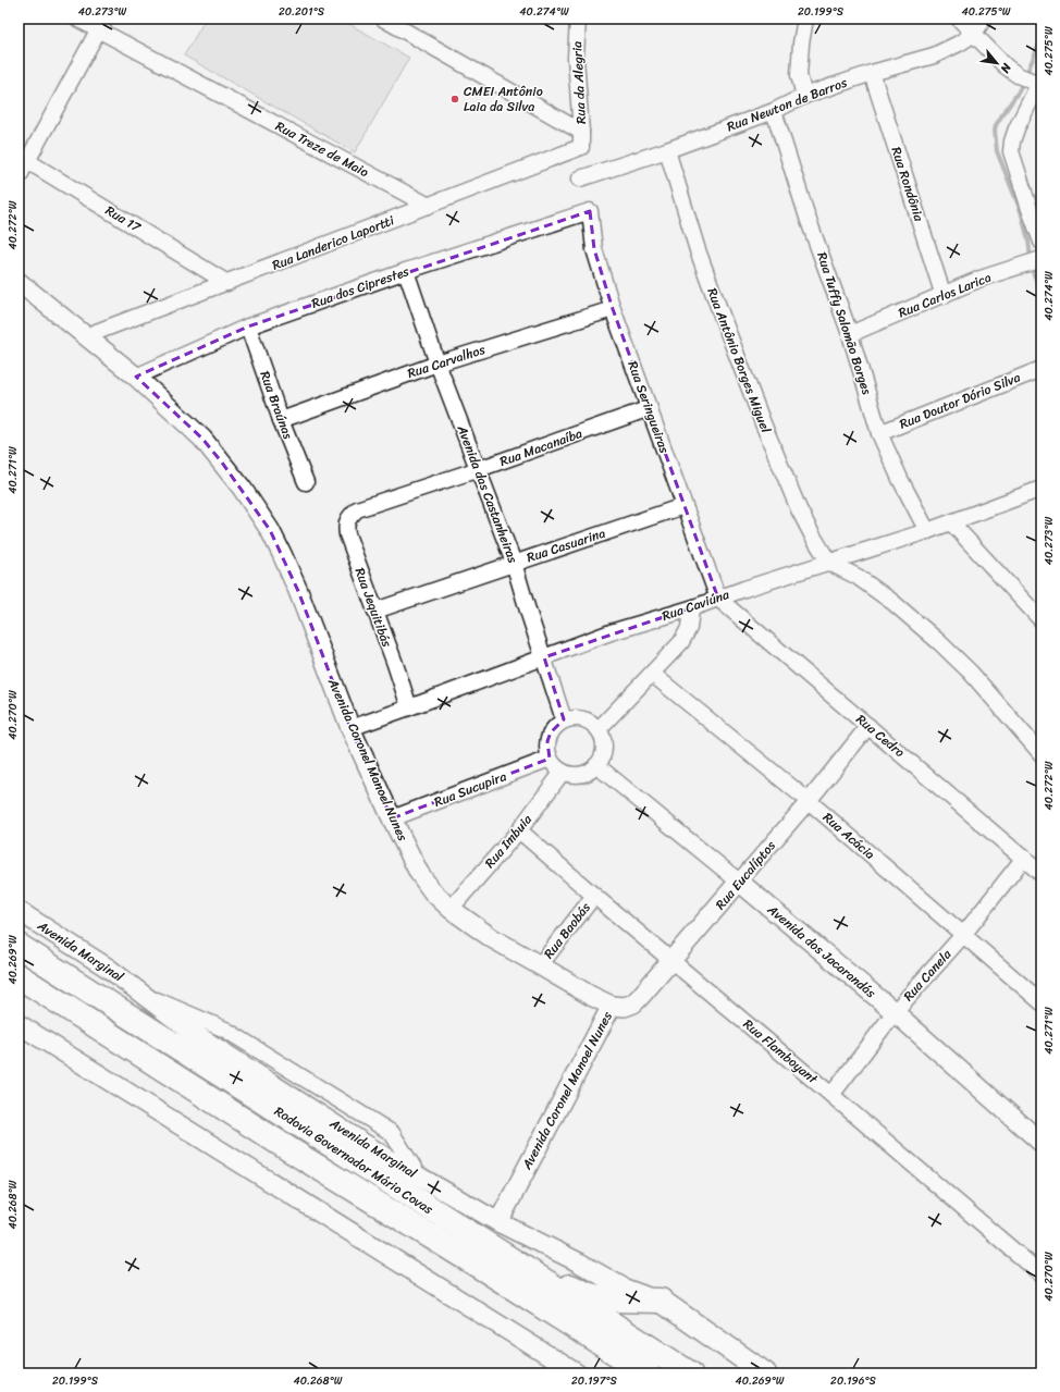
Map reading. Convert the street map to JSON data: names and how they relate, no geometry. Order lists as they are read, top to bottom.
{
  "streets": {
    "main road": ["Avenida Marginal", "Rodovia Governador Mário Covas"],
    "street": [
      "Rua da Alegria",
      "Rua Newton de Barros",
      "Rua Treze de Maio",
      "Rua Rondônia",
      "Rua 17",
      "Rua Landerico Laportti",
      "Rua dos Ciprestes",
      "Rua Carlos Larica",
      "Rua Tuffy Salomão Borges",
      "Rua Antônio Borges Miguel",
      "Rua Carvalhos",
      "Rua Doutor Dório Silva",
      "Rua Braúnas",
      "Rua Seringueiras",
      "Rua Macanaíba",
      "Avenida das Castanheiras",
      "Rua Casuarina",
      "Rua Caviúna",
      "Rua Jequitibás",
      "Rua Cedro",
      "Avenida Coronel Manoel Nunes",
      "Rua Sucupira",
      "Rua Acácia",
      "Rua Imbuia",
      "Rua Eucalíptos",
      "Rua Baobás",
      "Avenida dos Jacarandás",
      "Rua Canela",
      "Rua Flamboyant"
    ]
  },
  "crossings": [
    ["Rua da Alegria", "Rua Landerico Laportti"],
    ["Rua Newton de Barros", "Rua Rondônia"],
    ["Rua Newton de Barros", "Rua Tuffy Salomão Borges"],
    ["Rua Newton de Barros", "Rua Antônio Borges Miguel"],
    ["Rua Treze de Maio", "Rua Landerico Laportti"],
    ["Rua Rondônia", "Rua Carlos Larica"],
    ["Rua 17", "Rua Landerico Laportti"],
    ["Rua Landerico Laportti", "Avenida Coronel Manoel Nunes"],
    ["Rua dos Ciprestes", "Rua Braúnas"],
    ["Rua dos Ciprestes", "Rua Seringueiras"],
    ["Rua dos Ciprestes", "Avenida das Castanheiras"],
    ["Rua dos Ciprestes", "Avenida Coronel Manoel Nunes"],
    ["Rua Carlos Larica", "Rua Tuffy Salomão Borges"],
    ["Rua Tuffy Salomão Borges", "Rua Doutor Dório Silva"],
    ["Rua Tuffy Salomão Borges", "Rua Caviúna"],
    ["Rua Antônio Borges Miguel", "Rua Caviúna"],
    ["Rua Carvalhos", "Rua Braúnas"],
    ["Rua Carvalhos", "Rua Seringueiras"],
    ["Rua Carvalhos", "Avenida das Castanheiras"],
    ["Rua Seringueiras", "Rua Macanaíba"],
    ["Rua Seringueiras", "Rua Casuarina"],
    ["Rua Seringueiras", "Rua Caviúna"],
    ["Rua Seringueiras", "Rua Cedro"],
    ["Rua Macanaíba", "Avenida das Castanheiras"],
    ["Rua Macanaíba", "Rua Jequitibás"],
    ["Avenida das Castanheiras", "Rua Casuarina"],
    ["Avenida das Castanheiras", "Rua Caviúna"],
    ["Avenida das Castanheiras", "Rua Sucupira"],
    ["Avenida das Castanheiras", "Rua Imbuia"],
    ["Avenida das Castanheiras", "Avenida dos Jacarandás"],
    ["Rua Casuarina", "Rua Jequitibás"],
    ["Rua Caviúna", "Rua Jequitibás"],
    ["Rua Caviúna", "Rua Cedro"],
    ["Rua Caviúna", "Avenida Coronel Manoel Nunes"],
    ["Rua Cedro", "Rua Eucalíptos"],
    ["Rua Cedro", "Rua Canela"],
    ["Avenida Coronel Manoel Nunes", "Rua Sucupira"],
    ["Avenida Coronel Manoel Nunes", "Rua Imbuia"],
    ["Avenida Coronel Manoel Nunes", "Rua Eucalíptos"],
    ["Avenida Coronel Manoel Nunes", "Rua Baobás"],
    ["Avenida Coronel Manoel Nunes", "Avenida Marginal"],
    ["Rua Sucupira", "Rua Imbuia"],
    ["Rua Sucupira", "Avenida dos Jacarandás"],
    ["Rua Acácia", "Rua Eucalíptos"],
    ["Rua Acácia", "Rua Canela"],
    ["Rua Imbuia", "Avenida dos Jacarandás"],
    ["Rua Imbuia", "Rua Flamboyant"],
    ["Rua Eucalíptos", "Avenida dos Jacarandás"],
    ["Rua Eucalíptos", "Rua Flamboyant"],
    ["Rua Baobás", "Rua Flamboyant"],
    ["Avenida dos Jacarandás", "Rua Canela"],
    ["Rua Canela", "Rua Flamboyant"]
  ],
  "places": ["CMEI Antônio Laia da Silva"],
  "north": "bottom right",
  "coordinates": [
    "40.273°W",
    "20.201°S",
    "40.274°W",
    "20.199°S",
    "40.275°W",
    "40.272°W",
    "40.271°W",
    "40.270°W",
    "40.269°W",
    "40.268°W",
    "20.197°S",
    "20.196°S"
  ]
}
